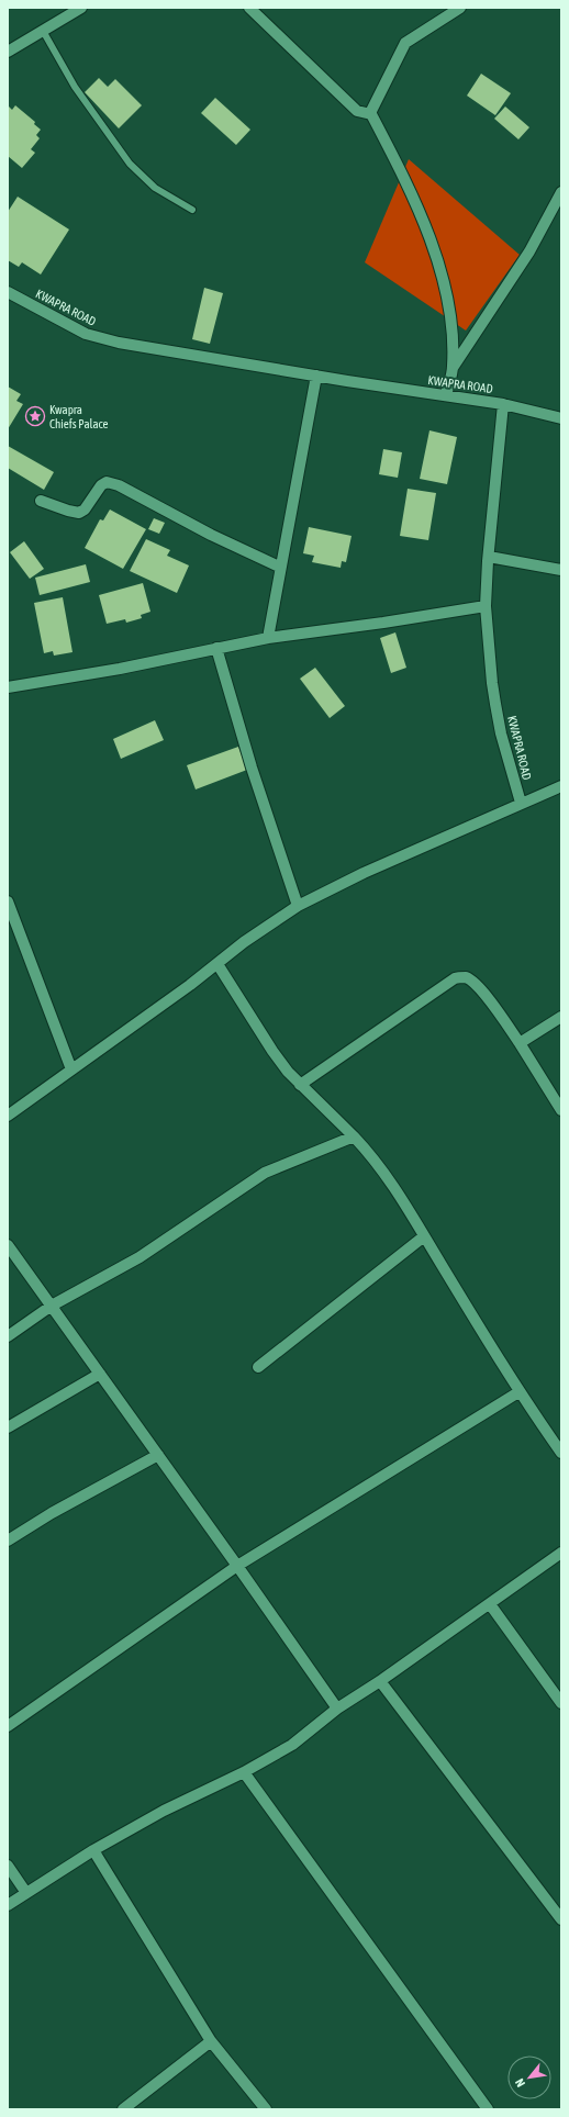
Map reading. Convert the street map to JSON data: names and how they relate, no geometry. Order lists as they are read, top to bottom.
{
  "streets": {
    "street": ["KWAPRA ROAD"]
  },
  "places": {
    "place": ["Kwapra Chiefs Palace"]
  },
  "north": "bottom left"
}
